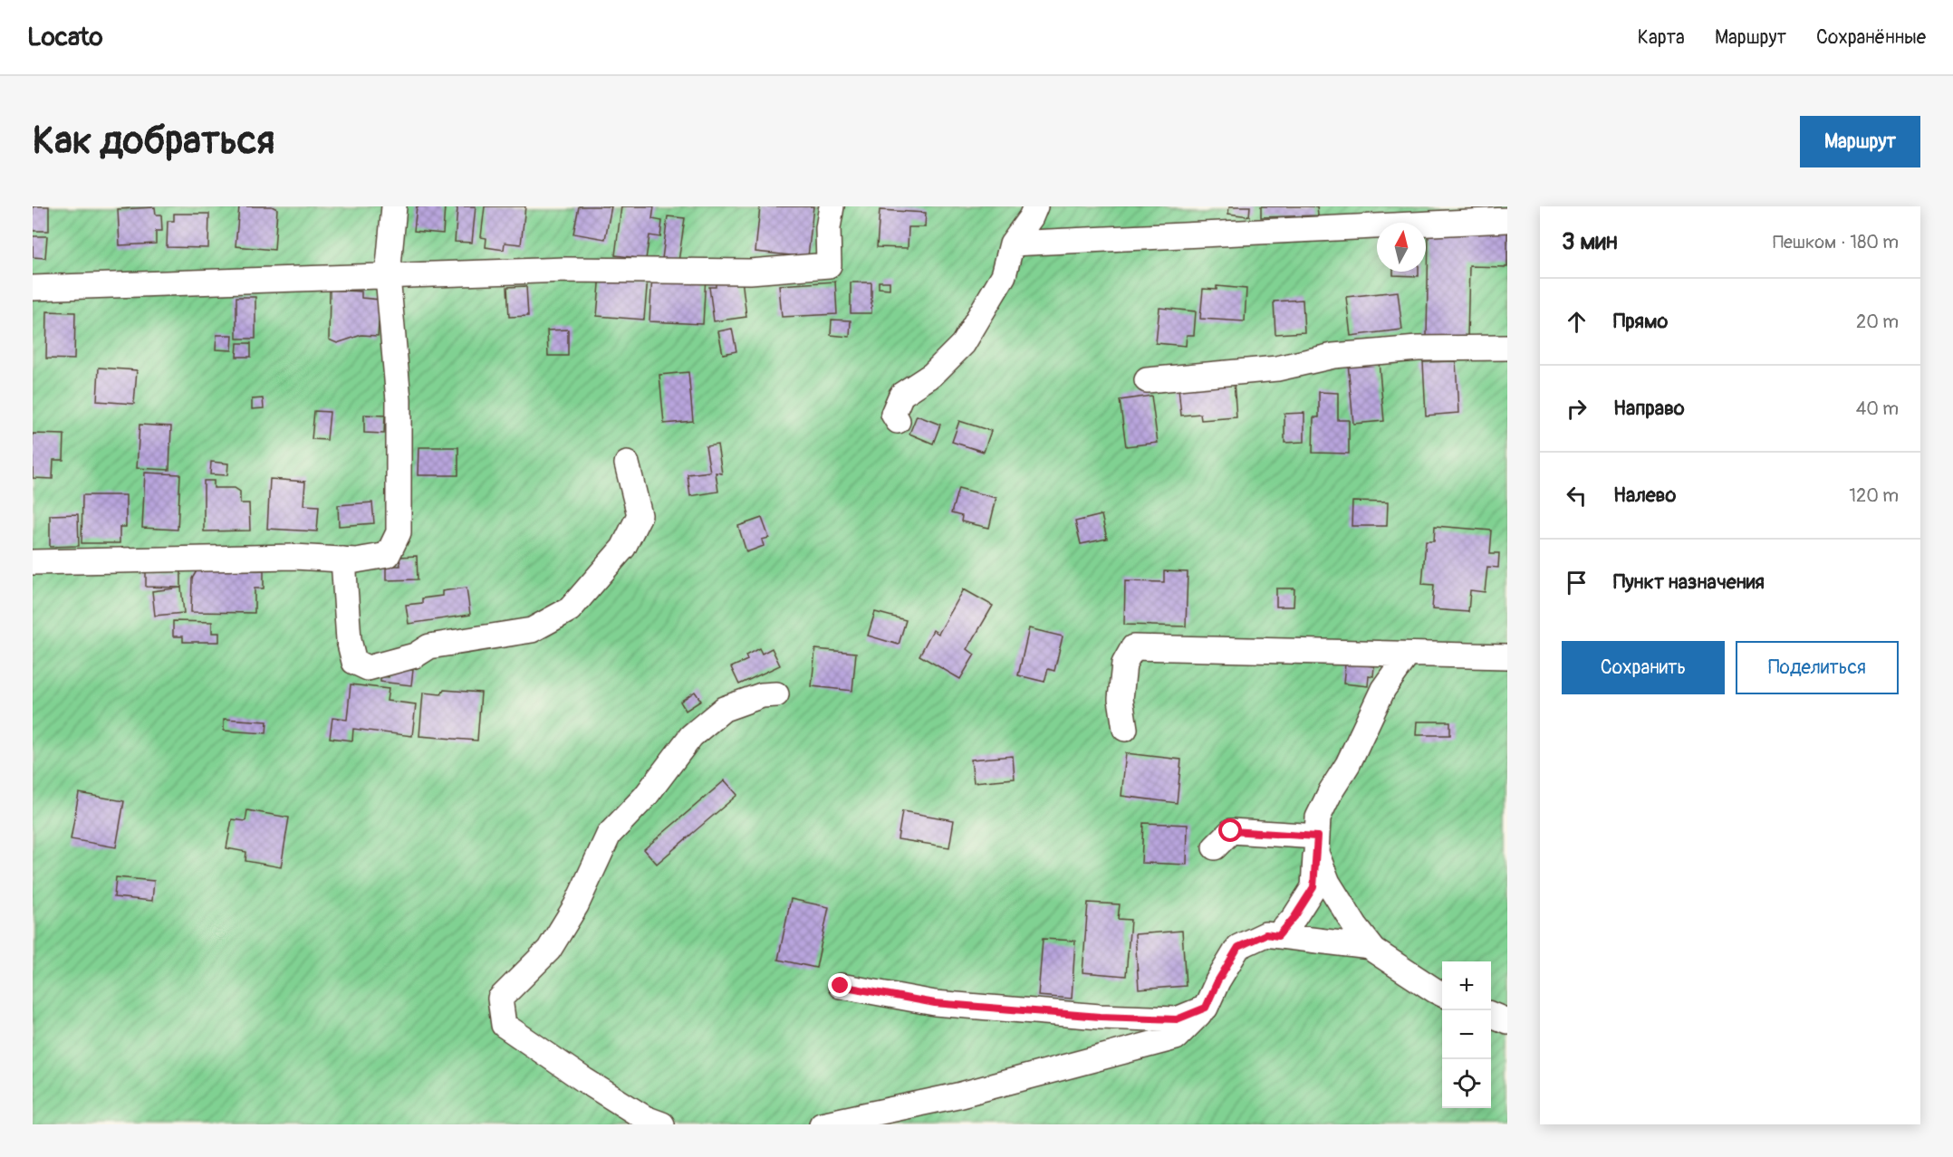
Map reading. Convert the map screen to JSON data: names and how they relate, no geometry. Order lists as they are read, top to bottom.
{
  "north": "top",
  "page": {
    "header": "Locato",
    "nav": ["Карта", "Маршрут", "Сохранённые"],
    "buttons": [
      "Маршрут",
      ["Сохранить", "Поделиться"]
    ],
    "title": "Как добраться",
    "heading": ["3 мин", "Пешком · 180 m"],
    "list": [
      ["Прямо", "20 m"],
      ["Направо", "40 m"],
      ["Налево", "120 m"],
      "Пункт назначения"
    ],
    "map_buttons": ["+", "−"]
  }
}
